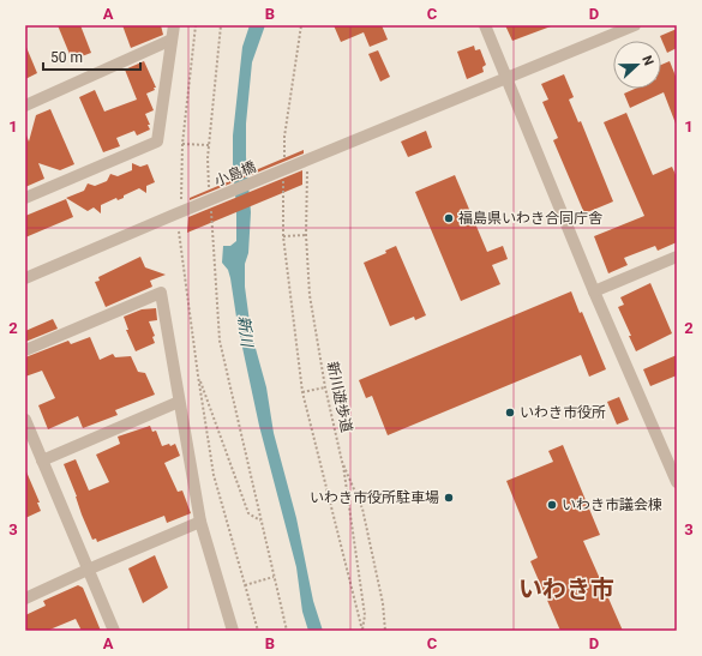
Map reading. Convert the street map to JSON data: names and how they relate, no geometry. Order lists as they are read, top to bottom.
{
  "streets": {
    "street": ["小島橋"],
    "path": ["新川遊歩道"]
  },
  "crossings": [
    ["小島橋", "新川遊歩道"]
  ],
  "districts": ["いわき市"],
  "water": ["新川"],
  "places": [
    "福島県いわき合同庁舎",
    "いわき市役所",
    "いわき市役所駐車場",
    "いわき市議会棟"
  ],
  "scale_bar": "50 m",
  "north": "right",
  "grid": {
    "columns": [
      "A",
      "B",
      "C",
      "D"
    ],
    "rows": ["1", "2", "3"]
  }
}
